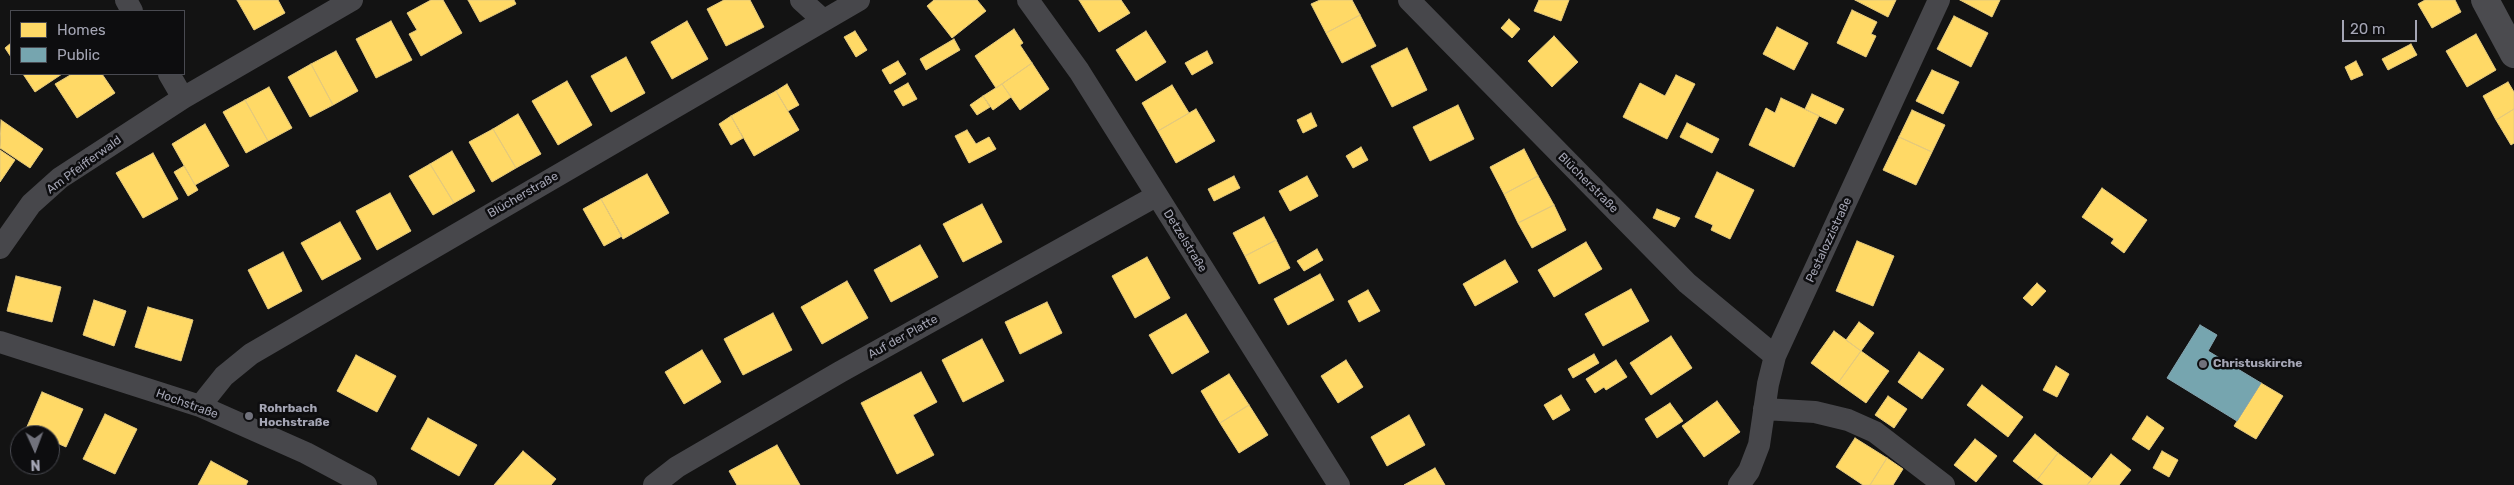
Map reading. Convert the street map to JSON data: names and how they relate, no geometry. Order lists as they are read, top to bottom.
{
  "streets": {
    "street": [
      "Am Pfeifferwald",
      "Blücherstraße",
      "Pestalozzistraße",
      "Detzelstraße",
      "Auf der Platte",
      "Hochstraße"
    ]
  },
  "crossings": [
    ["Blücherstraße", "Pestalozzistraße"],
    ["Blücherstraße", "Hochstraße"],
    ["Detzelstraße", "Auf der Platte"]
  ],
  "places": ["Christuskirche", "Rohrbach Hochstraße"],
  "legend": ["Homes", "Public"],
  "scale_bar": "20 m",
  "north": "bottom"
}
